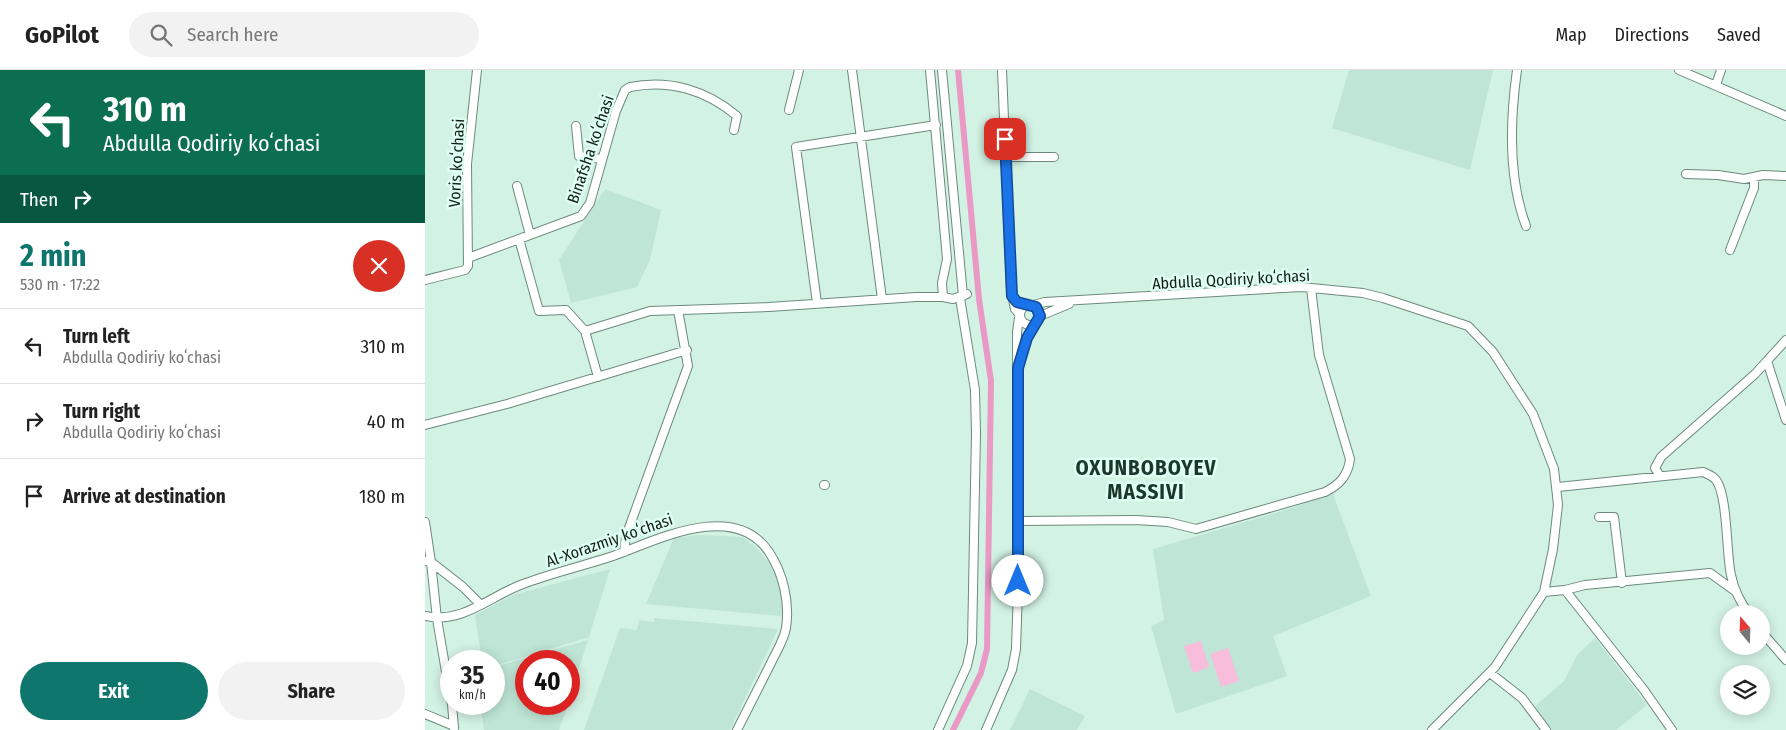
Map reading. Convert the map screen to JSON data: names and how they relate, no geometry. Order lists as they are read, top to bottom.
{
  "streets": {
    "street": [
      "Binafsha koʻchasi",
      "Voris koʻchasi",
      "Abdulla Qodiriy koʻchasi",
      "Al-Xorazmiy koʻchasi"
    ]
  },
  "crossings": [
    ["Binafsha koʻchasi", "Voris koʻchasi"]
  ],
  "districts": ["OXUNBOBOYEV MASSIVI"],
  "north": "top",
  "page": {
    "header": "GoPilot",
    "search": "Search here",
    "nav": ["Map", "Directions", "Saved"],
    "turn": ["310 m", "Abdulla Qodiriy koʻchasi"],
    "then": "Then",
    "heading": ["2 min", "530 m · 17:22"],
    "list": [
      {
        "name": "Turn left",
        "note": "Abdulla Qodiriy koʻchasi",
        "value": "310 m"
      },
      {
        "name": "Turn right",
        "note": "Abdulla Qodiriy koʻchasi",
        "value": "40 m"
      },
      {
        "name": "Arrive at destination",
        "value": "180 m"
      }
    ],
    "speed": "35 km/h",
    "limit": "40",
    "buttons": ["Exit", "Share"]
  }
}
